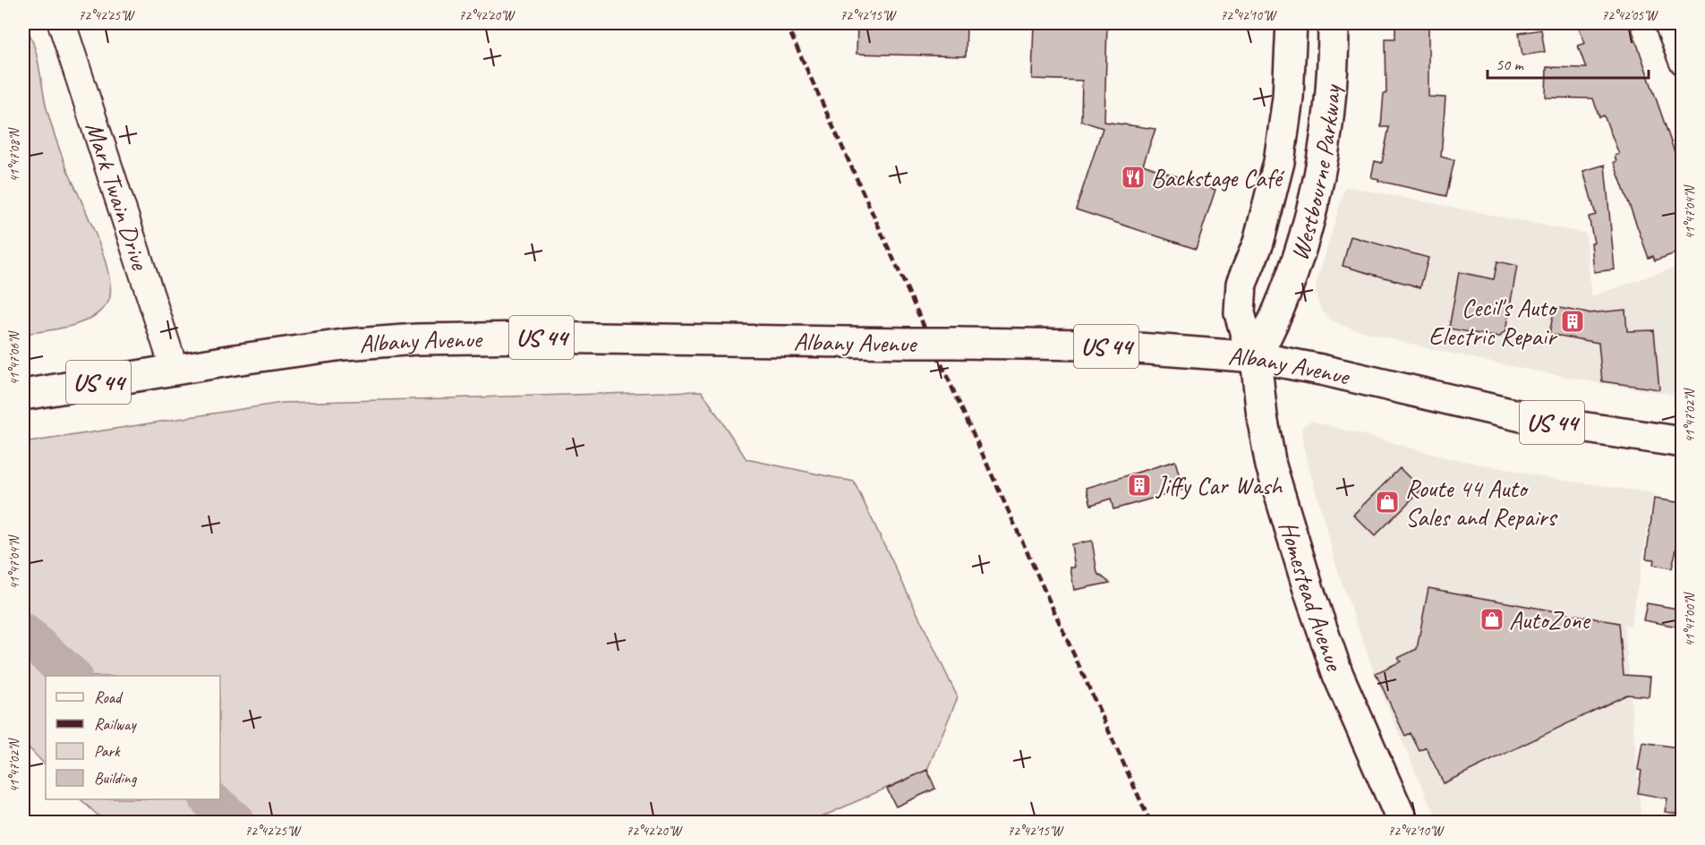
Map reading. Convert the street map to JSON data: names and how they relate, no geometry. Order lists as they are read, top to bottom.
{
  "streets": {
    "main road": [
      "Westbourne Parkway",
      "US 44",
      "Albany Avenue",
      "Homestead Avenue"
    ],
    "street": ["Mark Twain Drive"]
  },
  "crossings": [
    ["Westbourne Parkway", "Albany Avenue"],
    ["Westbourne Parkway", "Homestead Avenue"],
    ["Mark Twain Drive", "Albany Avenue"],
    ["Albany Avenue", "Homestead Avenue"]
  ],
  "places": {
    "restaurant": ["Backstage Café"],
    "building": ["Cecil's Auto Electric Repair", "Jiffy Car Wash"],
    "shop": ["Route 44 Auto Sales and Repairs", "AutoZone"]
  },
  "legend": [
    "Road",
    "Railway",
    "Park",
    "Building"
  ],
  "scale_bar": "50 m",
  "coordinates": [
    "72°42'25\"W",
    "72°42'20\"W",
    "72°42'15\"W",
    "72°42'10\"W",
    "72°42'05\"W",
    "41°47'08\"N",
    "41°47'04\"N",
    "41°47'06\"N",
    "41°47'02\"N",
    "41°47'00\"N"
  ]
}
